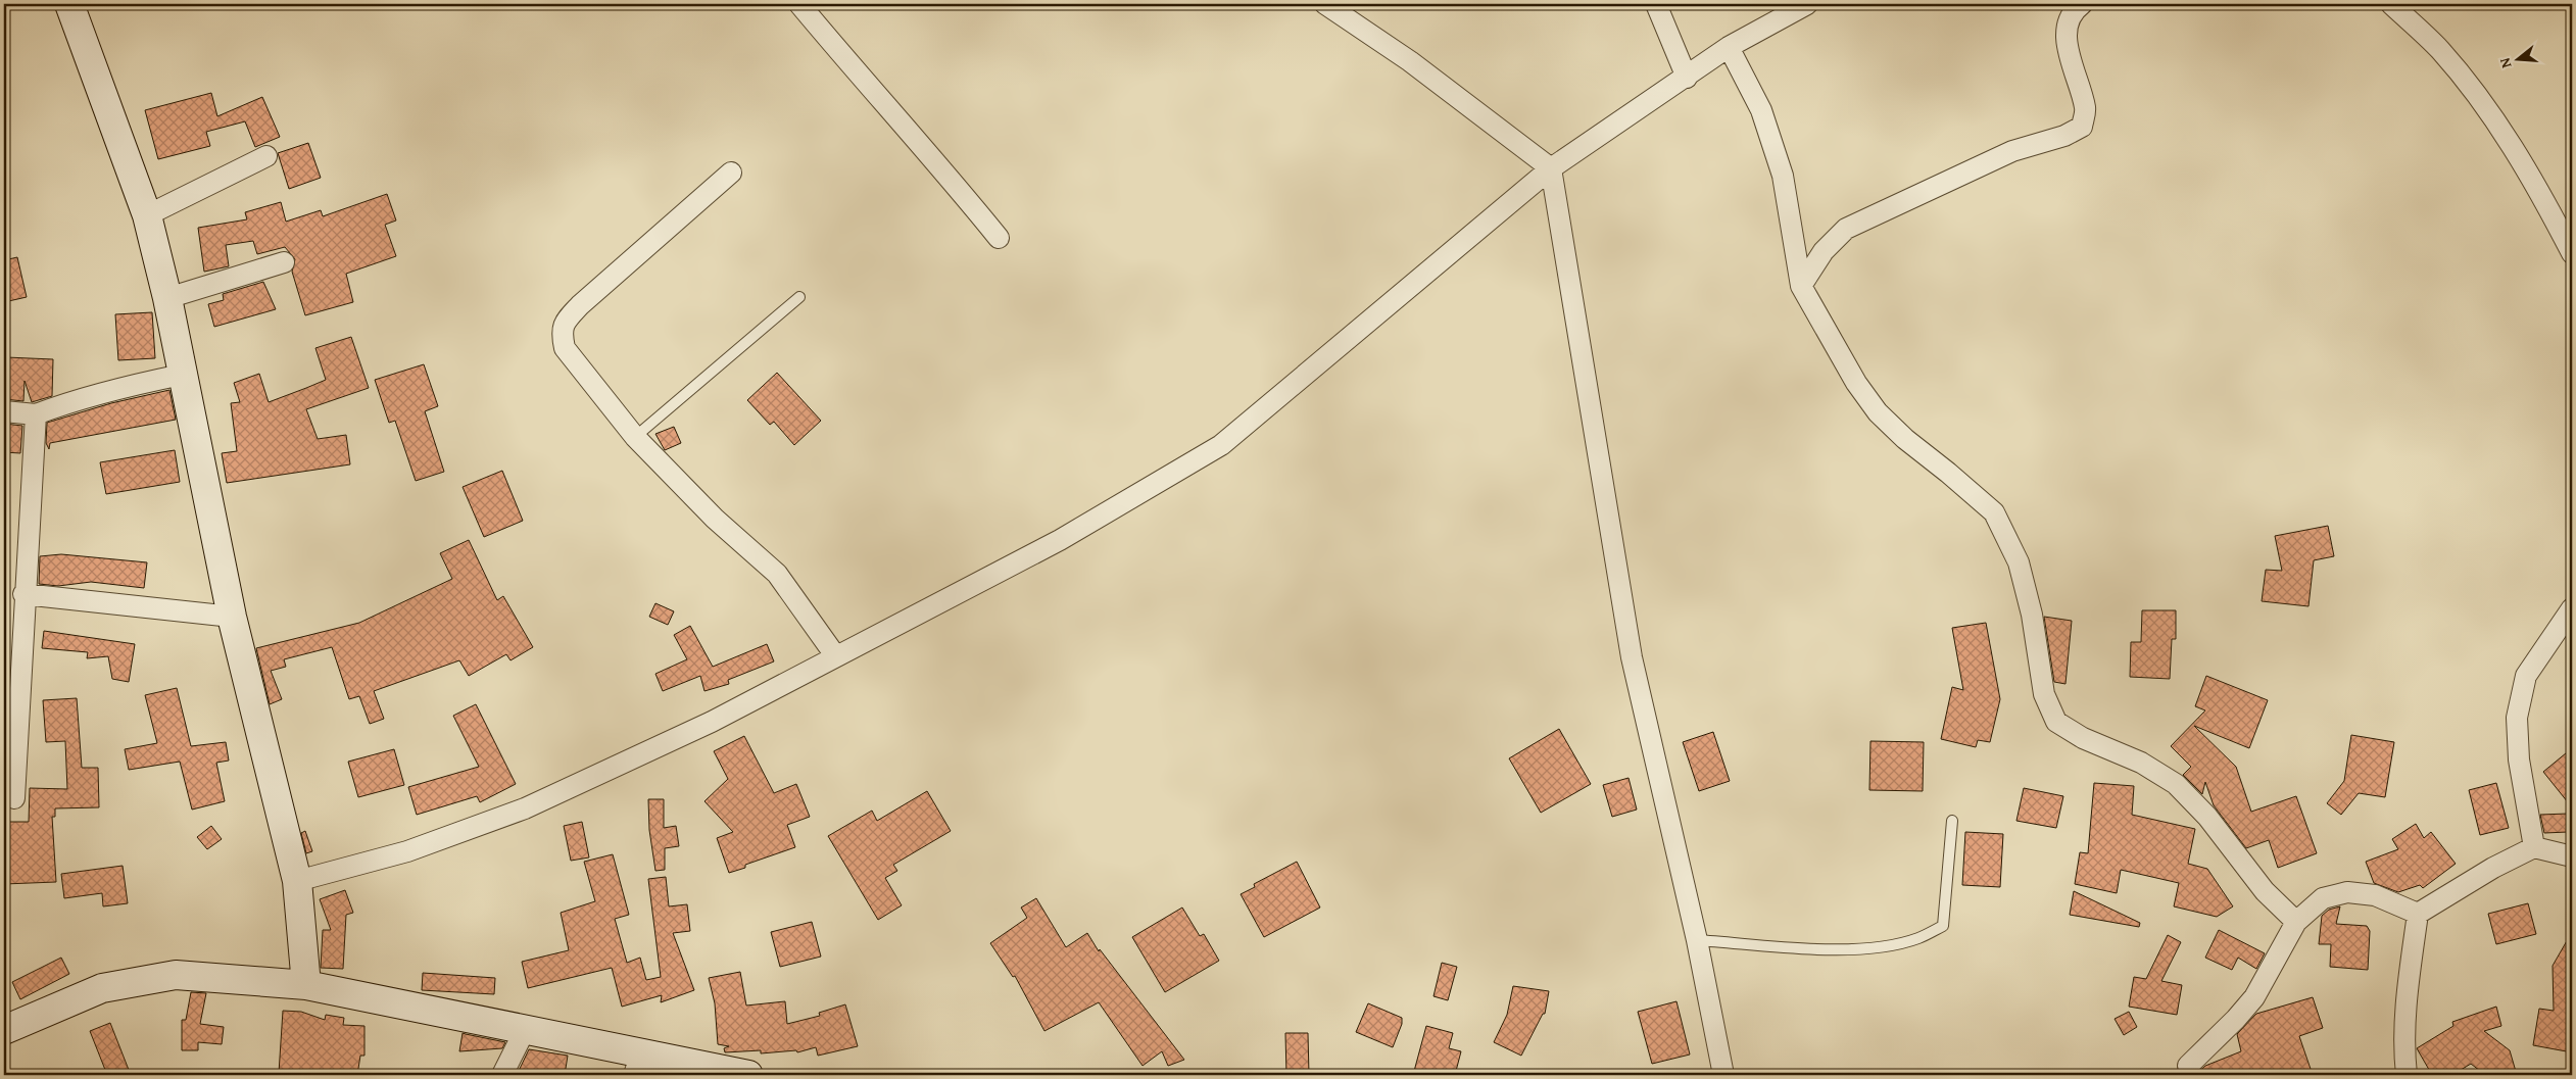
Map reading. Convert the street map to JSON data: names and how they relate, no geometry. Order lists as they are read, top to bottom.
{
  "north": "left"
}
